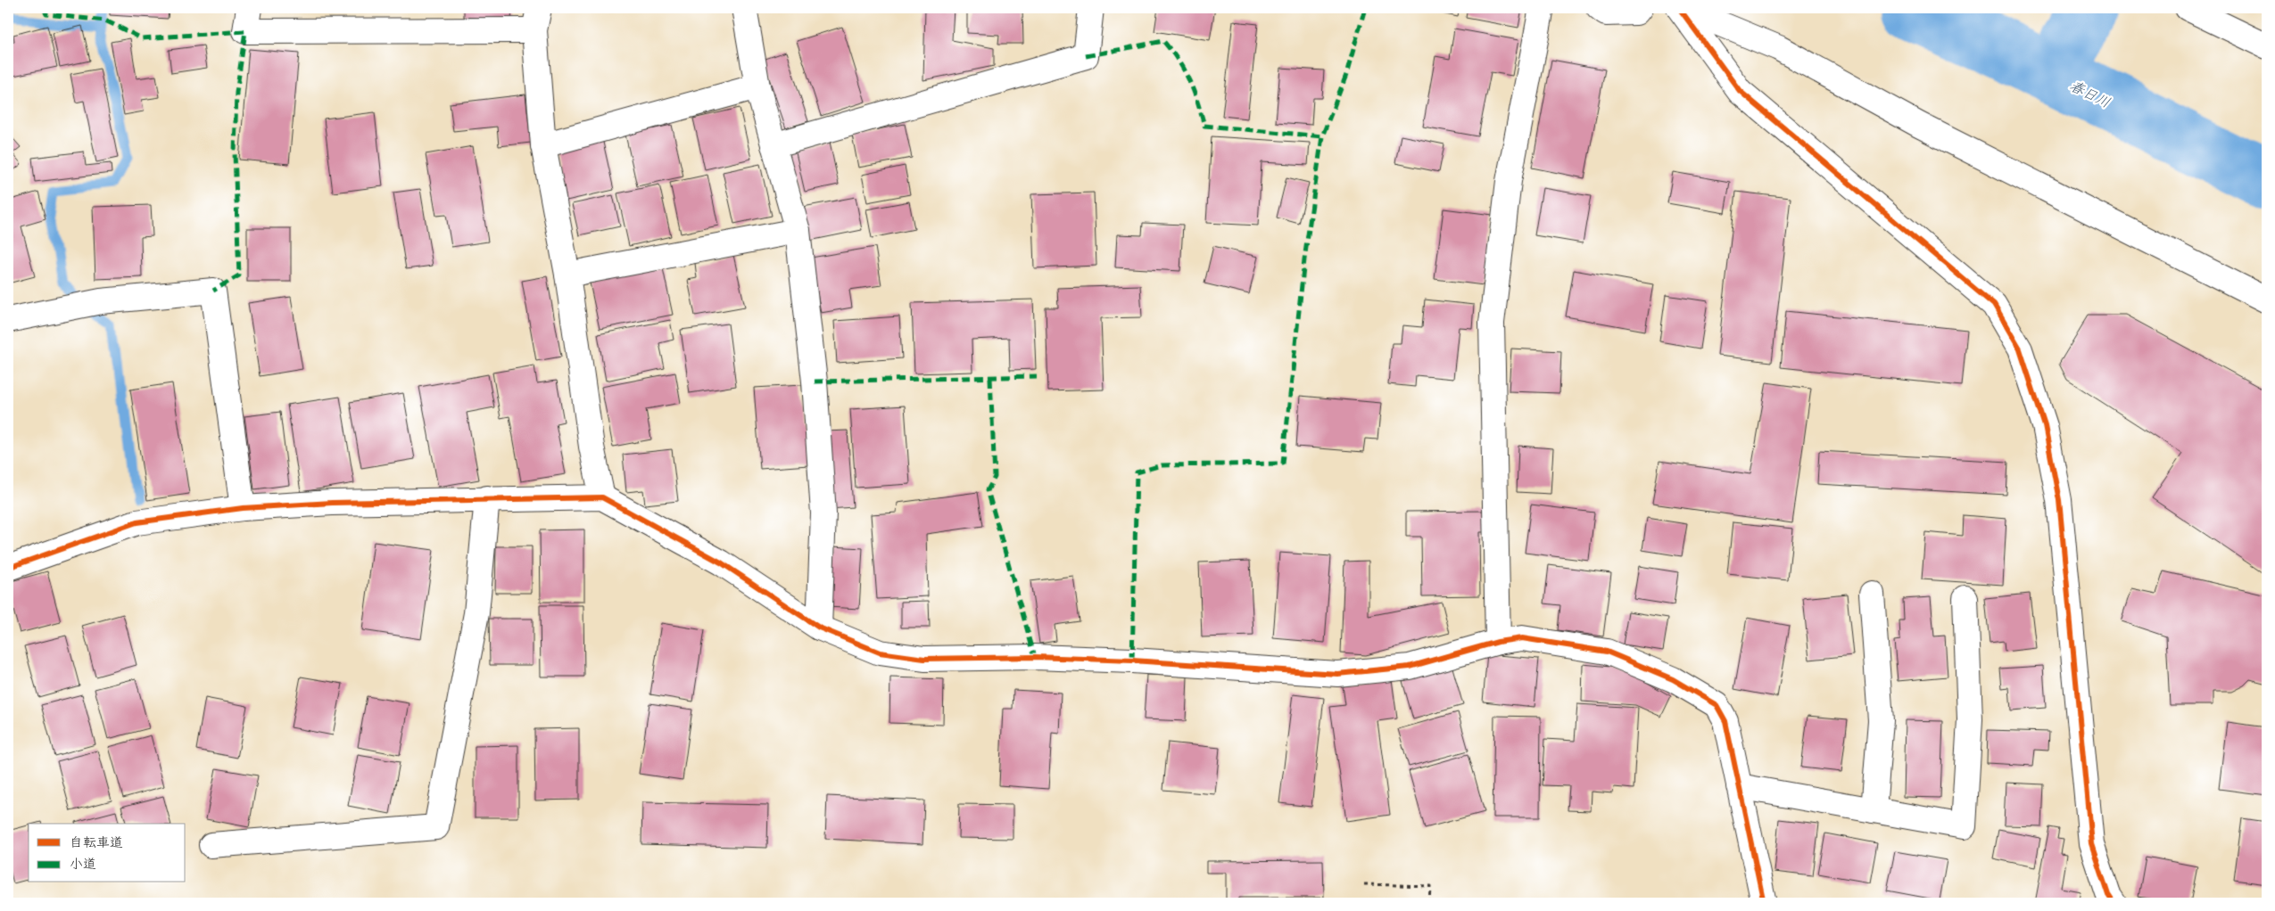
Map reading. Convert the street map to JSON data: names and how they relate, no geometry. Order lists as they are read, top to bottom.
{
  "water": ["春日川"],
  "legend": ["自転車道", "小道"]
}
